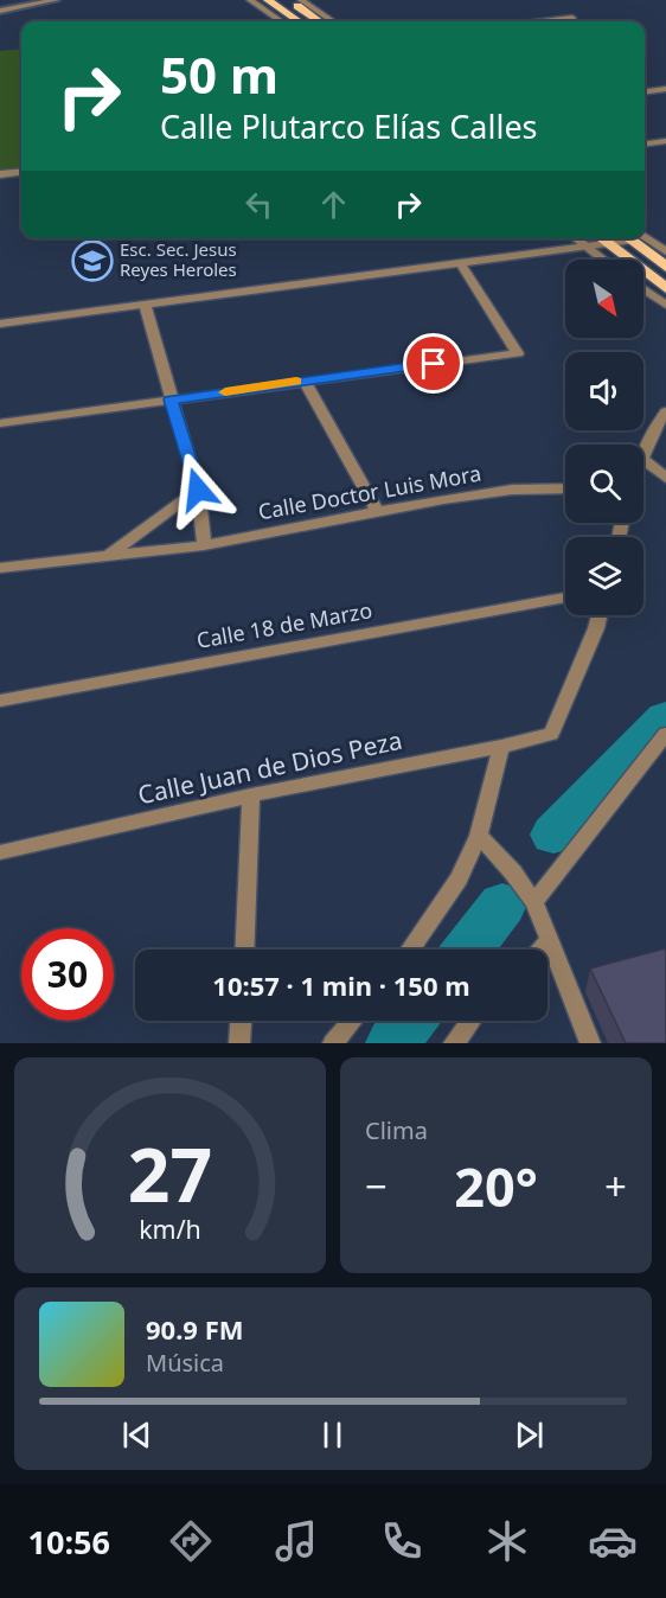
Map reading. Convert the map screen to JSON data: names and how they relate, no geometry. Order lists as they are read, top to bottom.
{
  "streets": {
    "street": ["Calle Doctor Luis Mora", "Calle 18 de Marzo", "Calle Juan de Dios Peza"]
  },
  "places": {
    "school or university": ["Esc. Sec. Jesus Reyes Heroles"]
  },
  "north": "bottom right",
  "page": {
    "turn": ["50 m", "Calle Plutarco Elías Calles"],
    "limit": "30",
    "trip": "10:57 · 1 min · 150 m",
    "tile": "Clima",
    "heat": ["−", "20°", "+"],
    "song": ["90.9 FM", "Música"],
    "tabs": "10:56",
    "gauge": ["27", "km/h"]
  }
}
